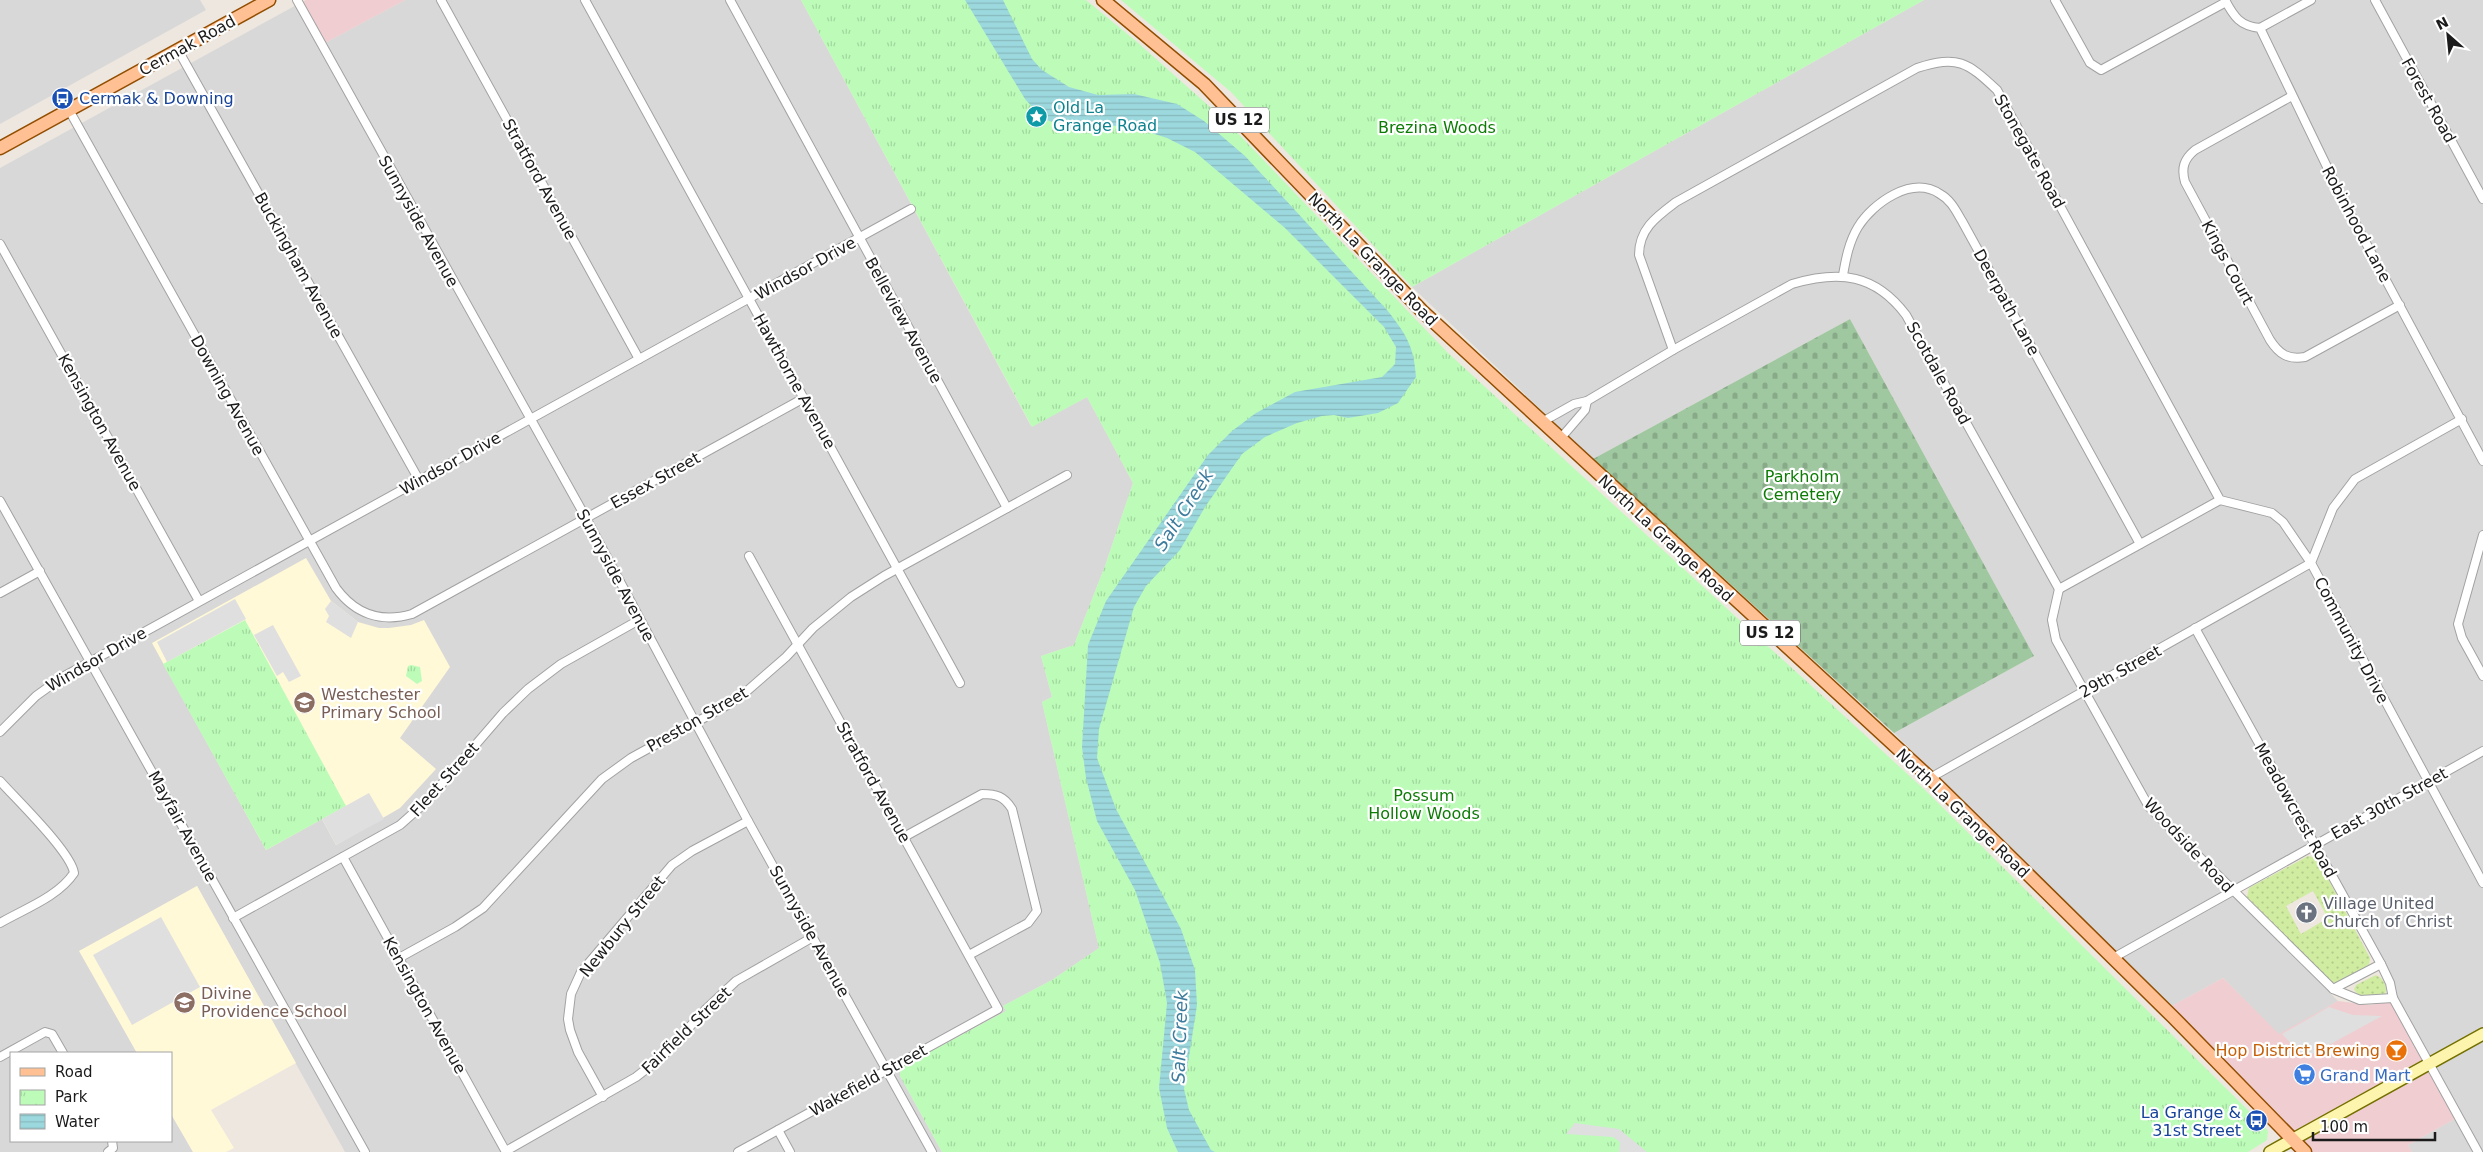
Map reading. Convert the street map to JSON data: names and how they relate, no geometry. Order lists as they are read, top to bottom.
{
  "streets": {
    "main road": ["Cermak Road", "US 12", "North La Grange Road"],
    "street": [
      "Forest Road",
      "Stonegate Road",
      "Stratford Avenue",
      "Sunnyside Avenue",
      "Robinhood Lane",
      "Kings Court",
      "Buckingham Avenue",
      "Windsor Drive",
      "Deerpath Lane",
      "Belleview Avenue",
      "Scotdale Road",
      "Hawthorne Avenue",
      "Downing Avenue",
      "Kensington Avenue",
      "Essex Street",
      "Community Drive",
      "29th Street",
      "Preston Street",
      "Fleet Street",
      "East 30th Street",
      "Meadowcrest Road",
      "Mayfair Avenue",
      "Woodside Road",
      "Newbury Street",
      "Fairfield Street",
      "Wakefield Street"
    ]
  },
  "crossings": [
    ["Cermak Road", "Buckingham Avenue"],
    ["Cermak Road", "Downing Avenue"],
    ["US 12", "North La Grange Road"],
    ["Stonegate Road", "Scotdale Road"],
    ["Stratford Avenue", "Windsor Drive"],
    ["Stratford Avenue", "Preston Street"],
    ["Stratford Avenue", "Wakefield Street"],
    ["Sunnyside Avenue", "Windsor Drive"],
    ["Sunnyside Avenue", "Essex Street"],
    ["Sunnyside Avenue", "Preston Street"],
    ["Sunnyside Avenue", "Fleet Street"],
    ["Sunnyside Avenue", "Newbury Street"],
    ["Sunnyside Avenue", "Fairfield Street"],
    ["Sunnyside Avenue", "Wakefield Street"],
    ["Robinhood Lane", "Kings Court"],
    ["Robinhood Lane", "Community Drive"],
    ["North La Grange Road", "Scotdale Road"],
    ["North La Grange Road", "29th Street"],
    ["North La Grange Road", "East 30th Street"],
    ["Buckingham Avenue", "Windsor Drive"],
    ["Windsor Drive", "Belleview Avenue"],
    ["Windsor Drive", "Hawthorne Avenue"],
    ["Windsor Drive", "Downing Avenue"],
    ["Windsor Drive", "Kensington Avenue"],
    ["Windsor Drive", "Mayfair Avenue"],
    ["Deerpath Lane", "Scotdale Road"],
    ["Belleview Avenue", "Preston Street"],
    ["Scotdale Road", "Woodside Road"],
    ["Hawthorne Avenue", "Essex Street"],
    ["Hawthorne Avenue", "Preston Street"],
    ["Downing Avenue", "Essex Street"],
    ["Kensington Avenue", "Preston Street"],
    ["Kensington Avenue", "Fleet Street"],
    ["Kensington Avenue", "Fairfield Street"],
    ["Community Drive", "29th Street"],
    ["Community Drive", "East 30th Street"],
    ["29th Street", "Meadowcrest Road"],
    ["29th Street", "Woodside Road"],
    ["Fleet Street", "Mayfair Avenue"],
    ["East 30th Street", "Meadowcrest Road"],
    ["East 30th Street", "Woodside Road"],
    ["Meadowcrest Road", "Woodside Road"],
    ["Newbury Street", "Fairfield Street"]
  ],
  "water": ["Salt Creek"],
  "parks": ["Brezina Woods", "Parkholm Cemetery", "Possum Hollow Woods"],
  "places": {
    "bus stop": ["Cermak & Downing", "La Grange & 31st Street"],
    "place": ["Old La Grange Road"],
    "school or university": ["Westchester Primary School", "Divine Providence School"],
    "church": ["Village United Church of Christ"],
    "bar": ["Hop District Brewing"],
    "supermarket": ["Grand Mart"]
  },
  "legend": ["Road", "Park", "Water"],
  "scale_bar": "100 m",
  "north": "top left"
}
